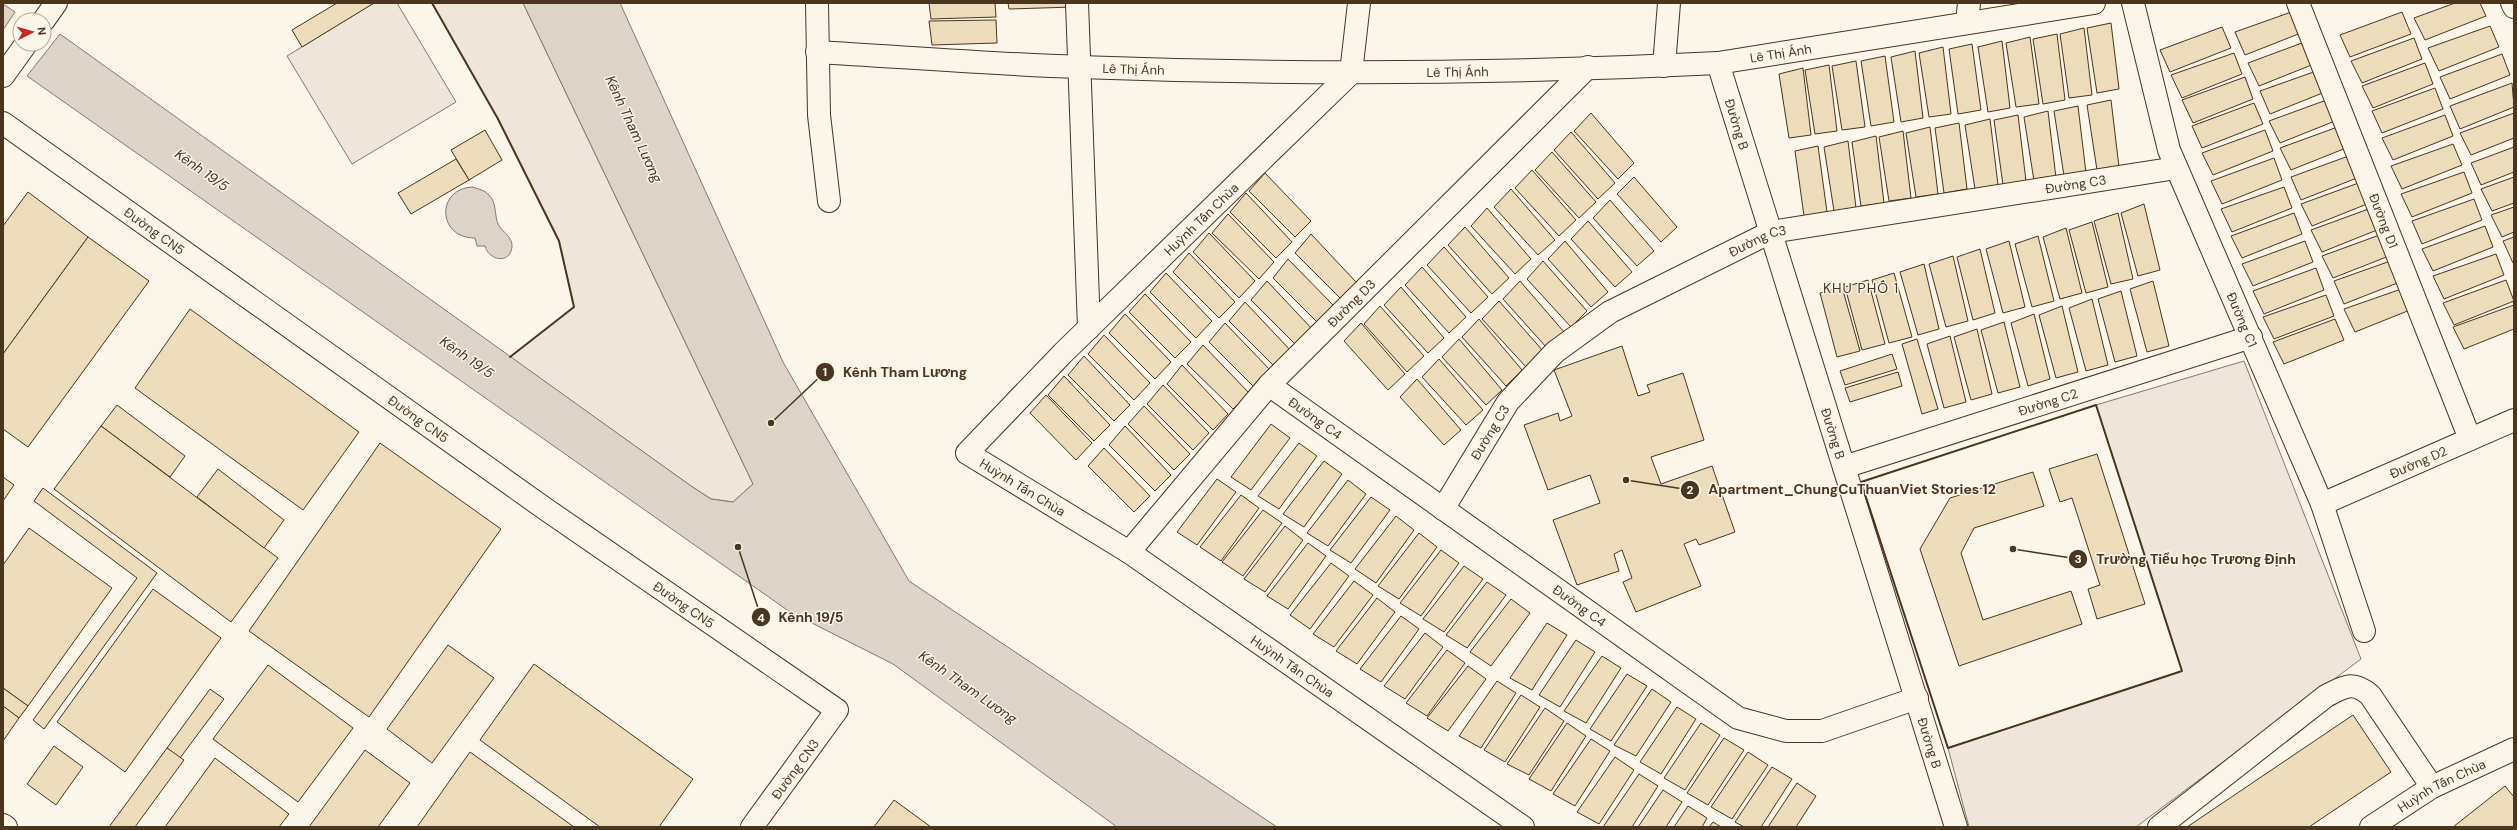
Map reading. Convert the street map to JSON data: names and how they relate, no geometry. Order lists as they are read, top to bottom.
{
  "streets": {
    "street": [
      "Lê Thị Ánh",
      "Đường B",
      "Đường C3",
      "Huỳnh Tấn Chùa",
      "Đường D1",
      "Đường CN5",
      "Đường D3",
      "Đường C1",
      "Đường C2",
      "Đường C4",
      "Đường D2",
      "Đường CN3"
    ]
  },
  "crossings": [
    ["Lê Thị Ánh", "Đường B"],
    ["Lê Thị Ánh", "Huỳnh Tấn Chùa"],
    ["Lê Thị Ánh", "Đường D3"],
    ["Đường B", "Đường C3"],
    ["Đường B", "Đường C2"],
    ["Đường B", "Đường C4"],
    ["Đường C3", "Đường C1"],
    ["Đường C3", "Đường C4"],
    ["Huỳnh Tấn Chùa", "Đường D3"],
    ["Đường D1", "Đường D2"],
    ["Đường CN5", "Đường CN3"],
    ["Đường D3", "Đường C4"],
    ["Đường C1", "Đường C2"],
    ["Đường C1", "Đường D2"]
  ],
  "districts": ["KHU PHỐ 1"],
  "water": ["Kênh Tham Lương", "Kênh 19/5"],
  "places": [
    "Kênh Tham Lương",
    "Apartment_ChungCuThuanViet Stories 12",
    "Kênh 19/5",
    "Trường Tiểu học Trương Định"
  ],
  "north": "right"
}
